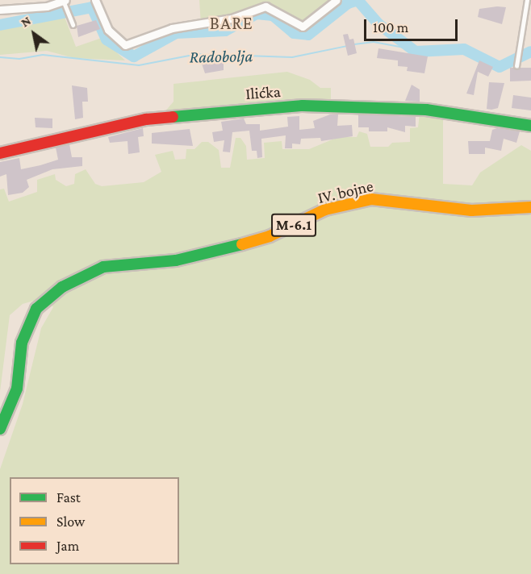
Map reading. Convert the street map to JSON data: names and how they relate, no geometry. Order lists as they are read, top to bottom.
{
  "streets": {
    "main road": ["Ilićka", "IV. bojne", "M-6.1"]
  },
  "districts": ["BARE"],
  "water": ["Radobolja"],
  "legend": ["Fast", "Slow", "Jam"],
  "scale_bar": "100 m",
  "north": "top left"
}
